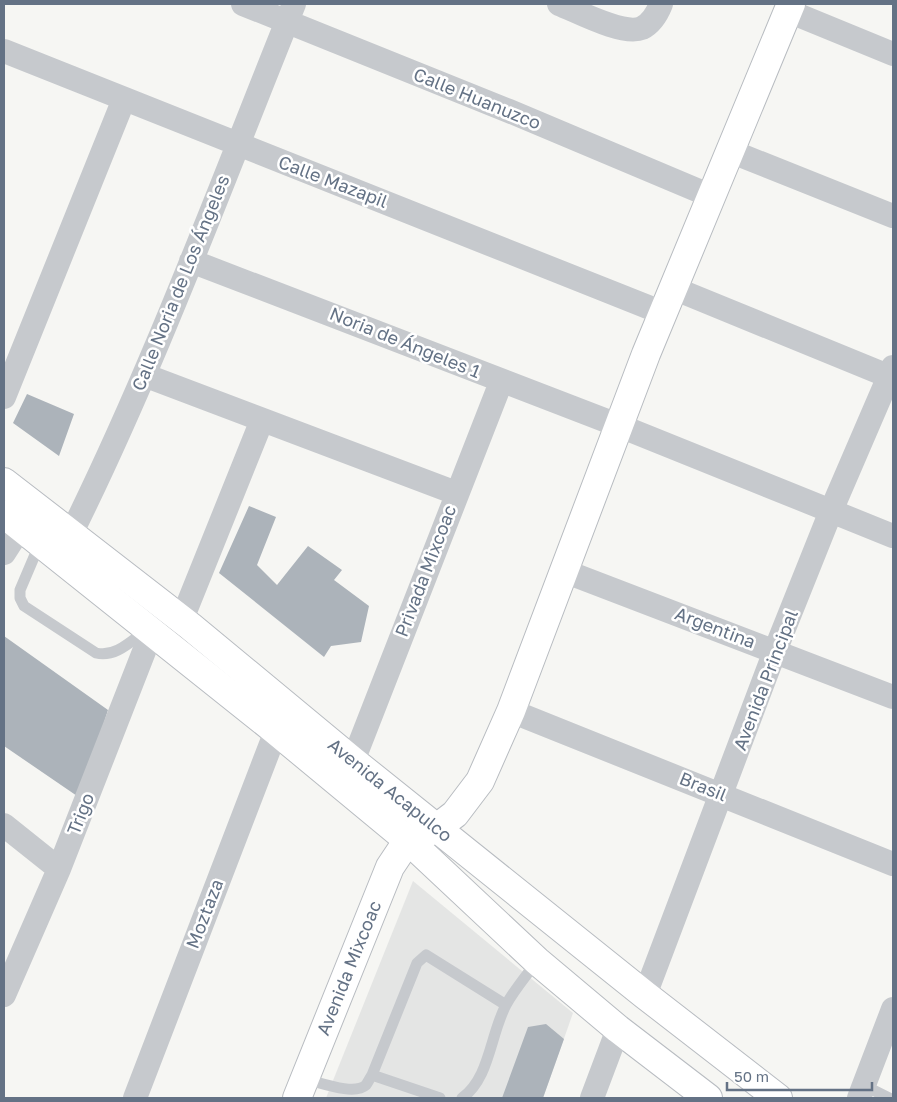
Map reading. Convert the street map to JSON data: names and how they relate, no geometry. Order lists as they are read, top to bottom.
{
  "streets": {
    "main road": ["Avenida Acapulco", "Avenida Mixcoac"],
    "street": [
      "Calle Huanuzco",
      "Calle Mazapil",
      "Calle Noria de Los Ángeles",
      "Noria de Ángeles 1",
      "Privada Mixcoac",
      "Argentina",
      "Avenida Principal",
      "Brasil",
      "Trigo",
      "Moztaza"
    ]
  },
  "crossings": [
    ["Calle Huanuzco", "Calle Noria de Los Ángeles"],
    ["Calle Mazapil", "Calle Noria de Los Ángeles"],
    ["Calle Mazapil", "Avenida Principal"],
    ["Calle Noria de Los Ángeles", "Noria de Ángeles 1"],
    ["Calle Noria de Los Ángeles", "Avenida Acapulco"],
    ["Noria de Ángeles 1", "Privada Mixcoac"],
    ["Noria de Ángeles 1", "Avenida Principal"],
    ["Privada Mixcoac", "Avenida Acapulco"],
    ["Argentina", "Avenida Principal"],
    ["Avenida Principal", "Brasil"],
    ["Avenida Principal", "Avenida Acapulco"],
    ["Avenida Acapulco", "Trigo"],
    ["Avenida Acapulco", "Moztaza"],
    ["Avenida Acapulco", "Avenida Mixcoac"]
  ],
  "scale_bar": "50 m"
}
